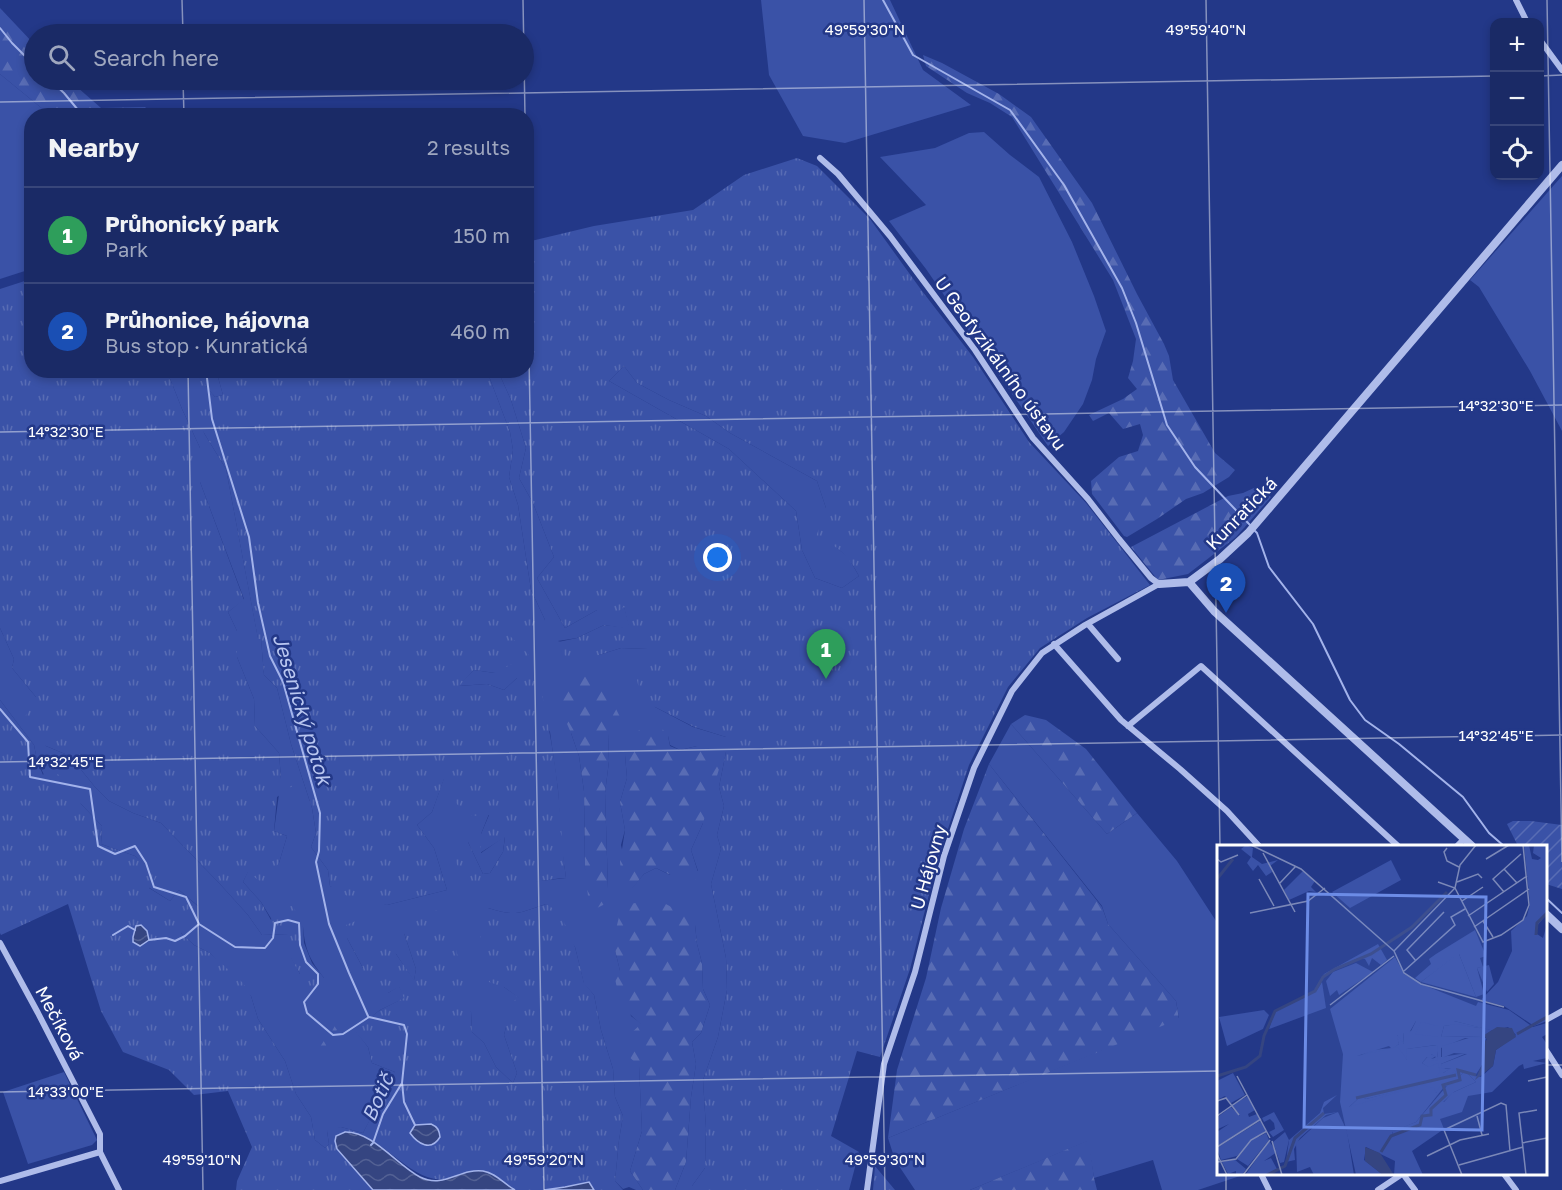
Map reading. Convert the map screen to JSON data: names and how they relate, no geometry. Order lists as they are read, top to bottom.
{
  "streets": {
    "street": [
      "U Geofyzikálního ústavu",
      "Kunratická",
      "U Hájovny",
      "Mečíková"
    ]
  },
  "crossings": [
    ["U Geofyzikálního ústavu", "U Hájovny"],
    ["Kunratická", "U Hájovny"]
  ],
  "water": ["Jesenický potok", "Botič"],
  "page": {
    "map_buttons": ["+", "−"],
    "search": "Search here",
    "heading": ["Nearby", "2 results"],
    "list": [
      {
        "mark": "1",
        "name": "Průhonický park",
        "note": "Park",
        "value": "150 m"
      },
      {
        "mark": "2",
        "name": "Průhonice, hájovna",
        "note": "Bus stop · Kunratická",
        "value": "460 m"
      }
    ],
    "pins": ["2", "1"]
  },
  "coordinates": [
    "49°59'30\"N",
    "49°59'40\"N",
    "14°32'30\"E",
    "14°32'45\"E",
    "14°33'00\"E",
    "49°59'10\"N",
    "49°59'20\"N"
  ]
}
